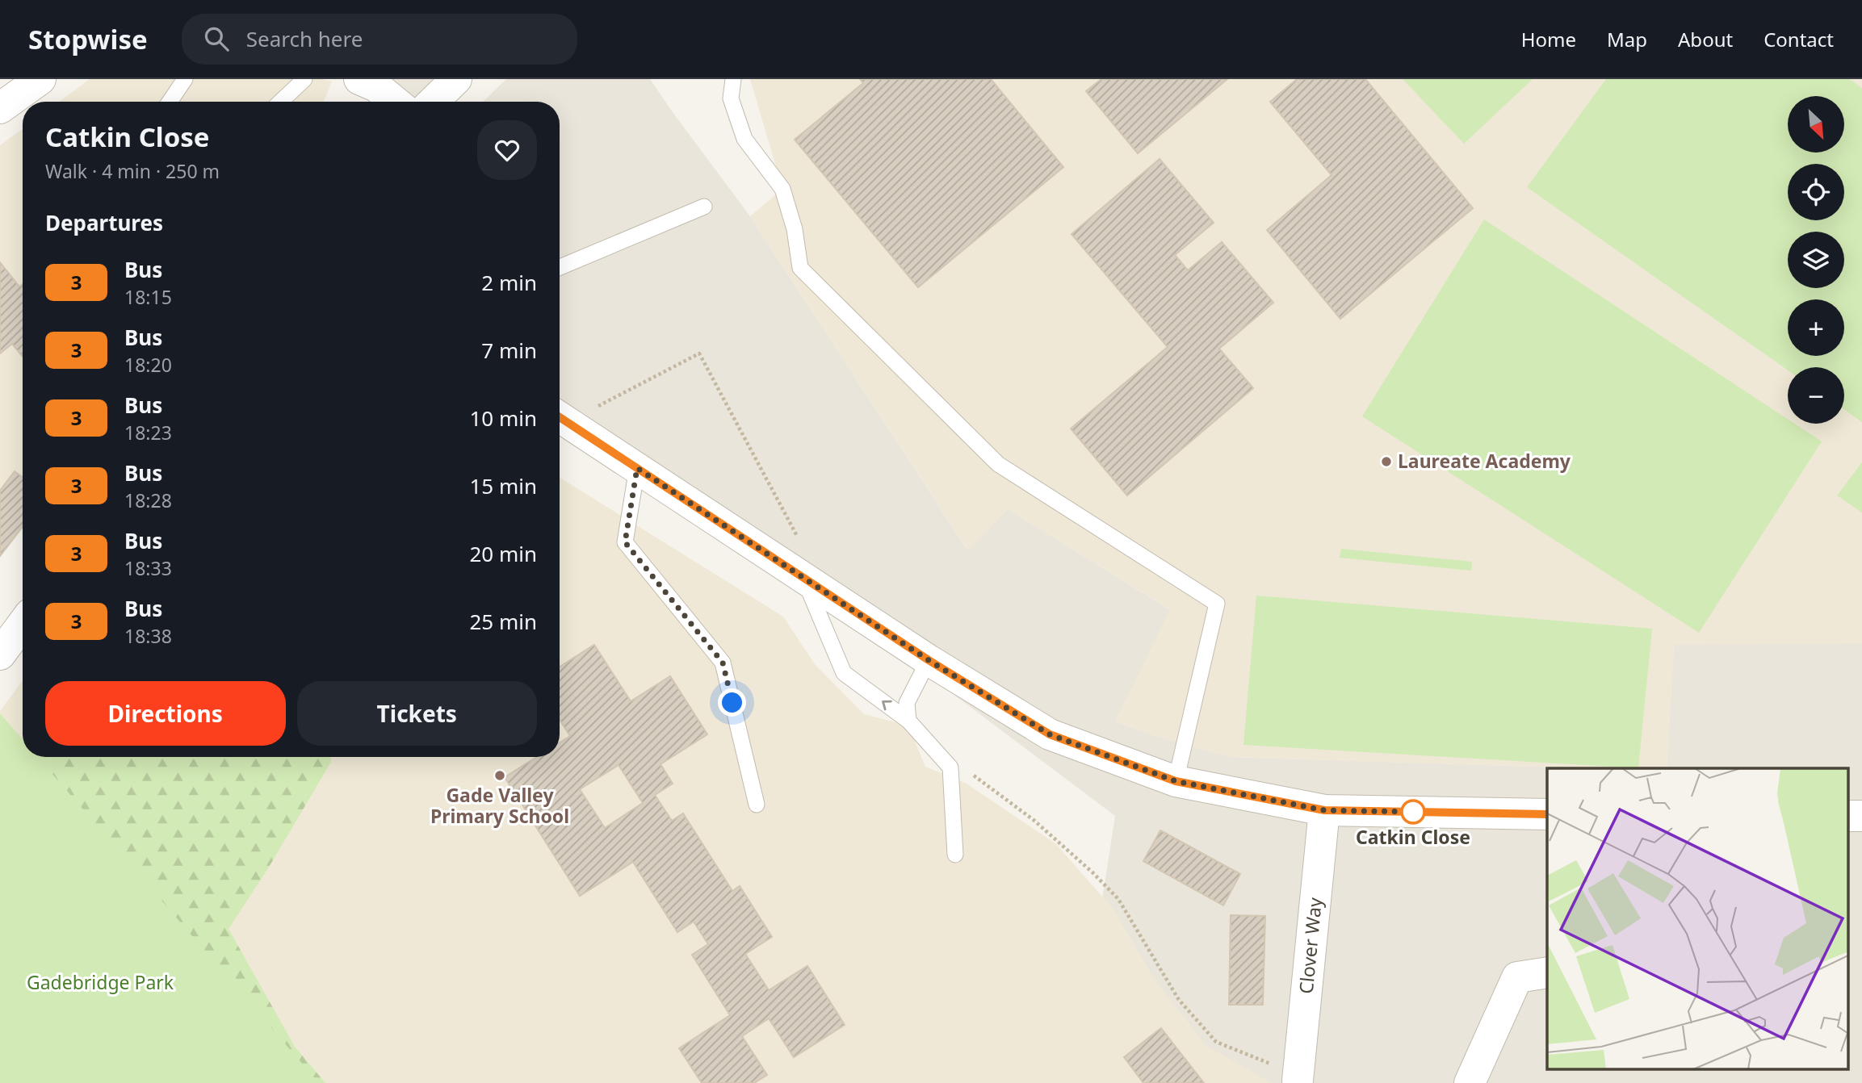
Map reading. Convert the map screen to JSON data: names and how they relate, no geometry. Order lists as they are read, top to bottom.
{
  "streets": {
    "street": ["Clover Way"]
  },
  "parks": ["Gadebridge Park"],
  "places": ["Laureate Academy", "Gade Valley Primary School", "Catkin Close"],
  "lines": ["bus line 3"],
  "north": "bottom right",
  "page": {
    "header": "Stopwise",
    "search": "Search here",
    "nav": [
      "Home",
      "Map",
      "About",
      "Contact"
    ],
    "map_buttons": ["+", "−"],
    "heading": [
      ["Catkin Close", "Walk · 4 min · 250 m"],
      "Departures"
    ],
    "list": [
      {
        "mark": "3",
        "name": "Bus",
        "note": "18:15",
        "value": "2 min"
      },
      {
        "mark": "3",
        "name": "Bus",
        "note": "18:20",
        "value": "7 min"
      },
      {
        "mark": "3",
        "name": "Bus",
        "note": "18:23",
        "value": "10 min"
      },
      {
        "mark": "3",
        "name": "Bus",
        "note": "18:28",
        "value": "15 min"
      },
      {
        "mark": "3",
        "name": "Bus",
        "note": "18:33",
        "value": "20 min"
      },
      {
        "mark": "3",
        "name": "Bus",
        "note": "18:38",
        "value": "25 min"
      }
    ],
    "buttons": ["Directions", "Tickets"]
  }
}
